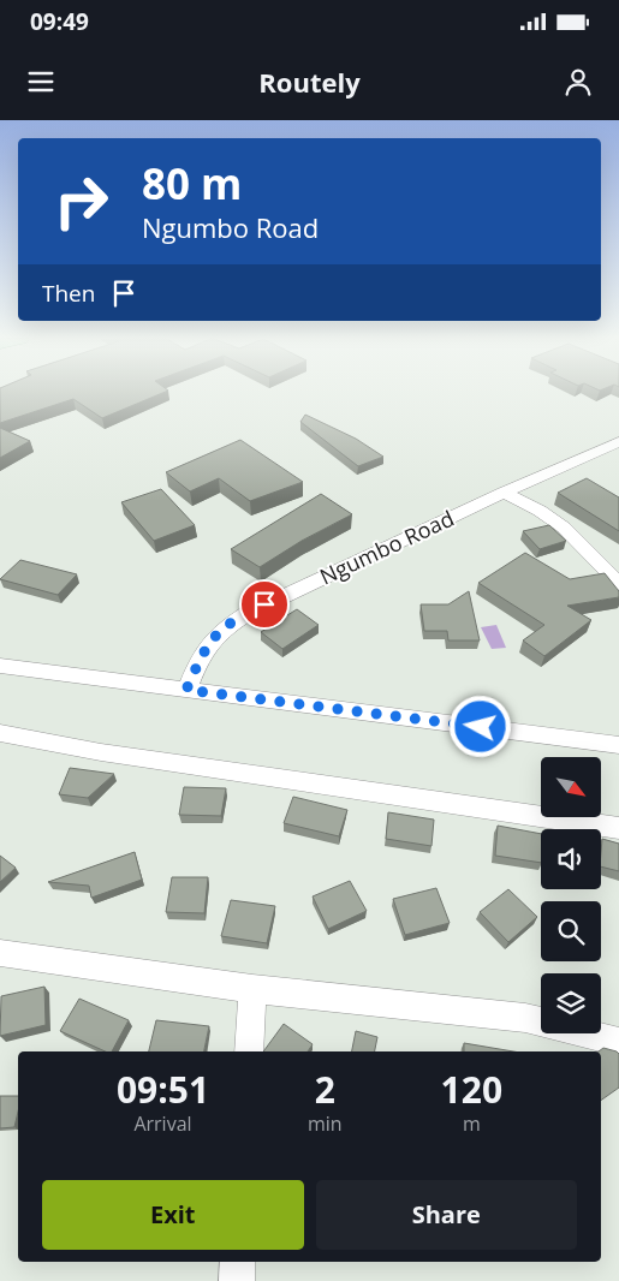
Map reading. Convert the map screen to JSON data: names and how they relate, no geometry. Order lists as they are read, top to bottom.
{
  "streets": {
    "street": ["Ngumbo Road"]
  },
  "north": "bottom right",
  "page": {
    "status": "09:49",
    "header": "Routely",
    "turn": ["80 m", "Ngumbo Road"],
    "then": "Then",
    "eta": [
      "09:51",
      "Arrival",
      "2",
      "min",
      "120",
      "m"
    ],
    "buttons": ["Exit", "Share"]
  }
}
